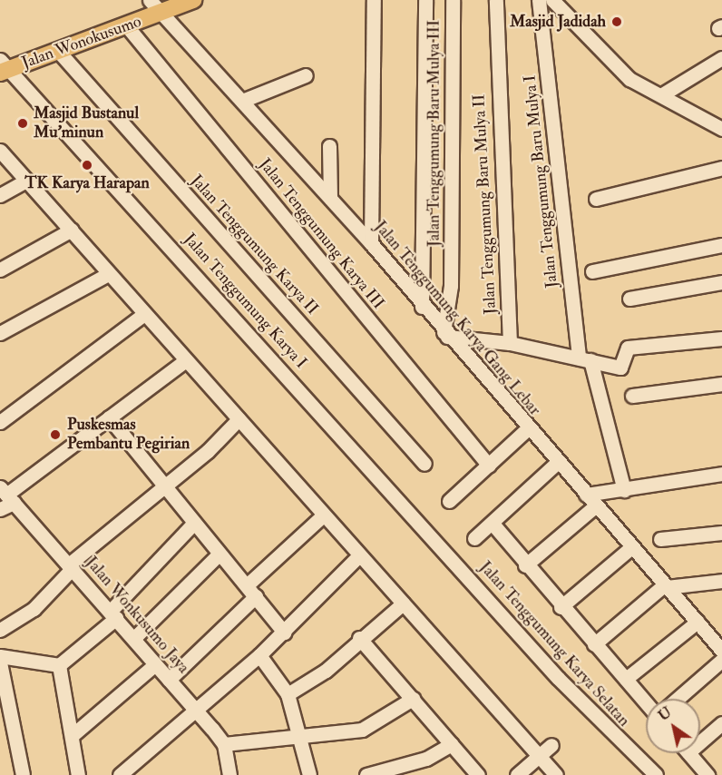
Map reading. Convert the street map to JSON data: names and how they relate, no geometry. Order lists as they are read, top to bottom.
{
  "streets": {
    "main road": ["Jalan Wonokusumo"],
    "street": [
      "Jalan Tenggumung Baru Mulya III",
      "Jalan Tenggumung Baru Mulya I",
      "Jalan Tenggumung Baru Mulya II",
      "Jalan Tenggumung Karya III",
      "Jalan Tenggumung Karya II",
      "Jalan Tenggumung Karya I",
      "Jalan Tenggumung Karya Gang Lebar",
      "Jalan Wonkusumo Jaya",
      "Jalan Tenggumung Karya Selatan"
    ]
  },
  "crossings": [
    ["Jalan Wonokusumo", "Jalan Tenggumung Karya III"],
    ["Jalan Wonokusumo", "Jalan Tenggumung Karya II"],
    ["Jalan Wonokusumo", "Jalan Tenggumung Karya I"],
    ["Jalan Wonokusumo", "Jalan Tenggumung Karya Gang Lebar"],
    ["Jalan Tenggumung Baru Mulya III", "Jalan Tenggumung Karya Gang Lebar"],
    ["Jalan Tenggumung Karya I", "Jalan Tenggumung Karya Selatan"]
  ],
  "places": [
    "Masjid Jadidah",
    "Masjid Bustanul Mu'minun",
    "TK Karya Harapan",
    "Puskesmas Pembantu Pegirian"
  ],
  "north": "top left"
}
